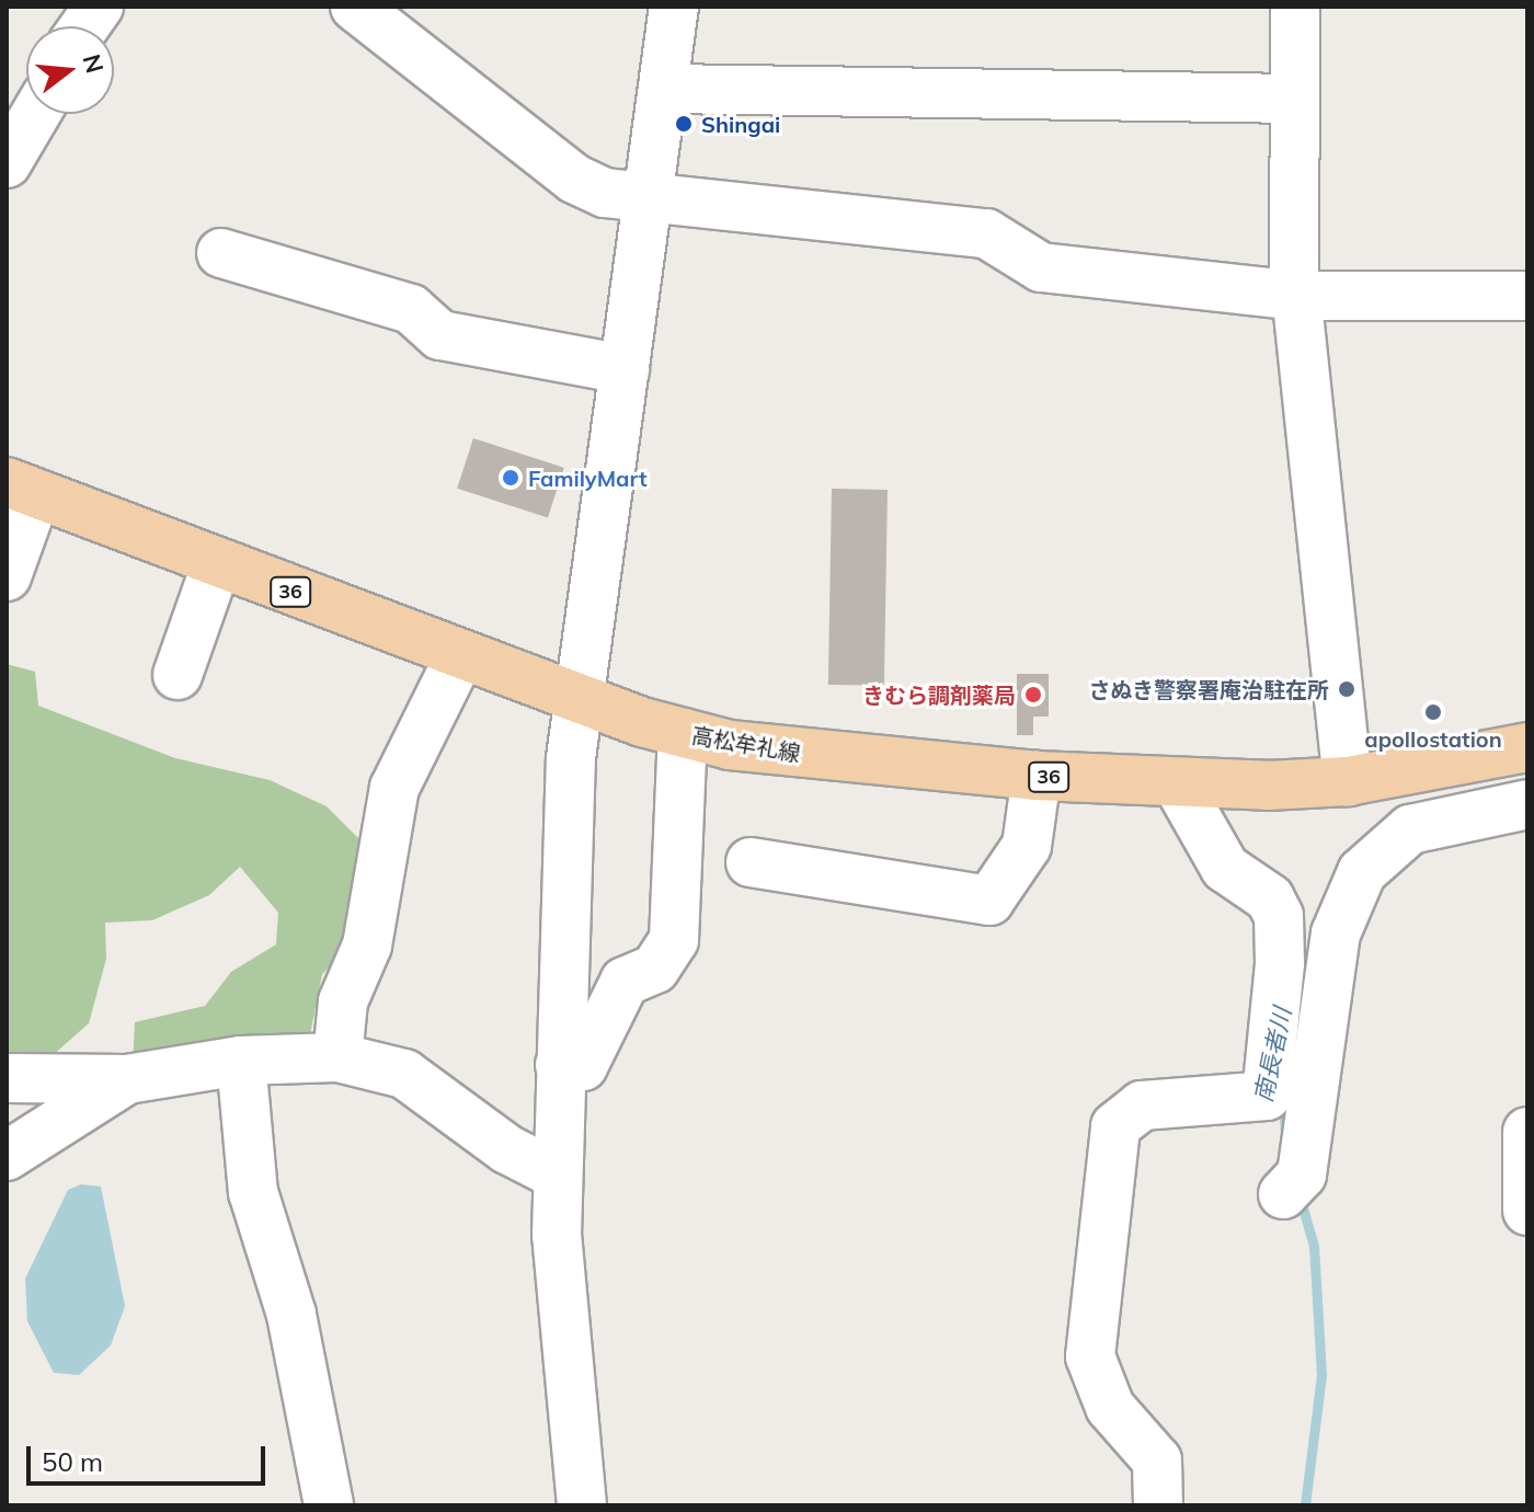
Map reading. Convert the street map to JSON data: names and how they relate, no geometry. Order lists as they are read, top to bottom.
{
  "streets": {
    "main road": ["36", "高松牟礼線"]
  },
  "water": ["南長者川"],
  "places": [
    "Shingai",
    "FamilyMart",
    "さぬき警察署庵治駐在所",
    "きむら調剤薬局",
    "apollostation"
  ],
  "scale_bar": "50 m",
  "north": "right"
}
